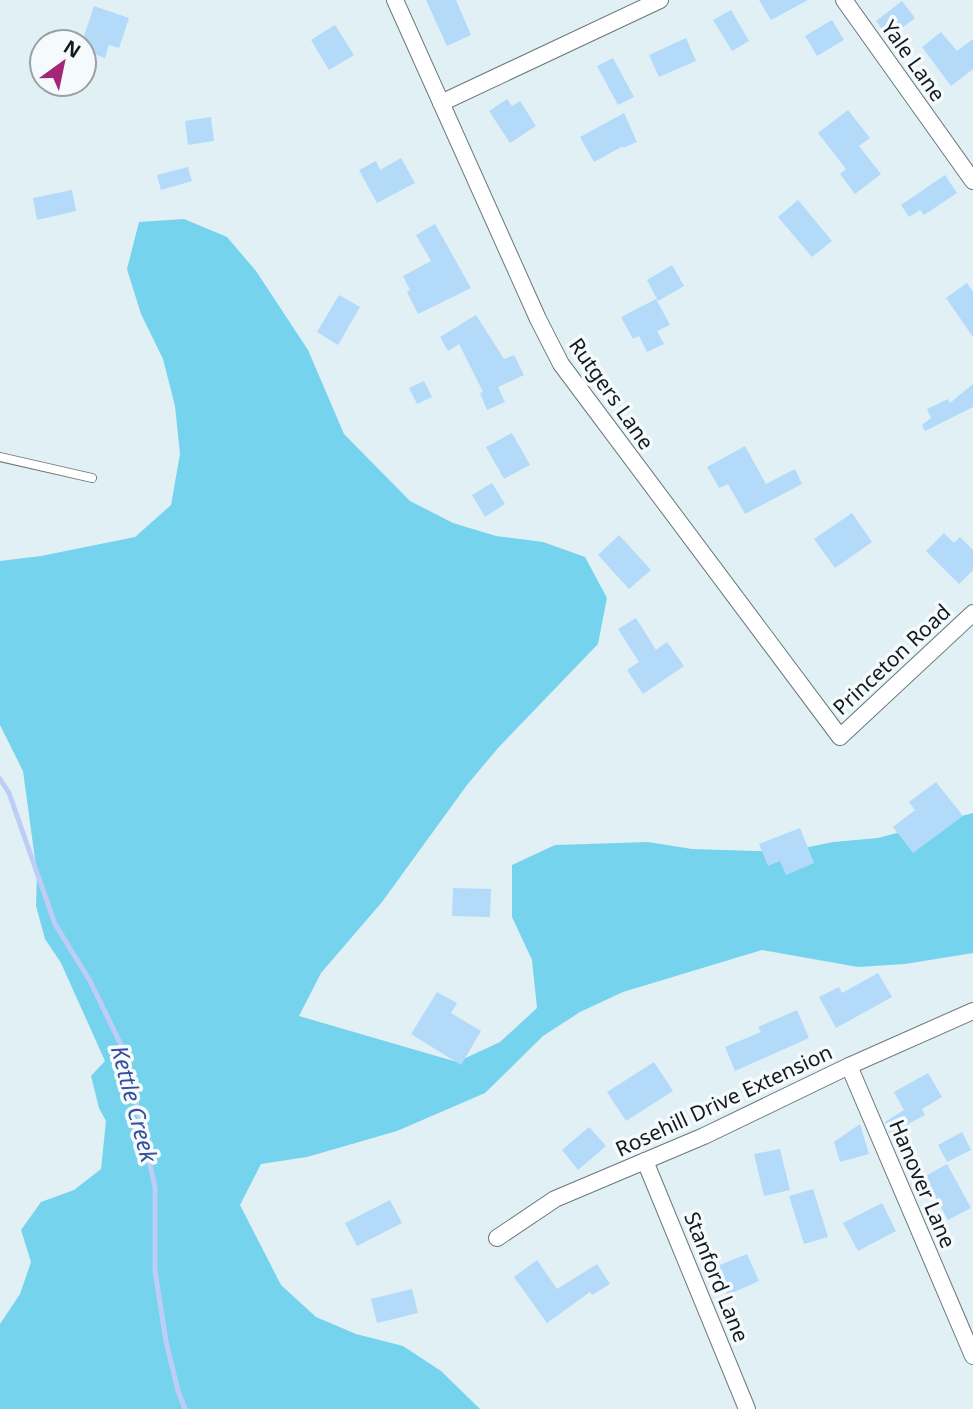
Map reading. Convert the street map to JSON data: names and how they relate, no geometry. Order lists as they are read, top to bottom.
{
  "streets": {
    "street": [
      "Yale Lane",
      "Rutgers Lane",
      "Princeton Road",
      "Rosehill Drive Extension",
      "Hanover Lane",
      "Stanford Lane"
    ]
  },
  "crossings": [
    ["Rutgers Lane", "Princeton Road"],
    ["Rosehill Drive Extension", "Hanover Lane"],
    ["Rosehill Drive Extension", "Stanford Lane"]
  ],
  "water": ["Kettle Creek"],
  "north": "top right"
}
